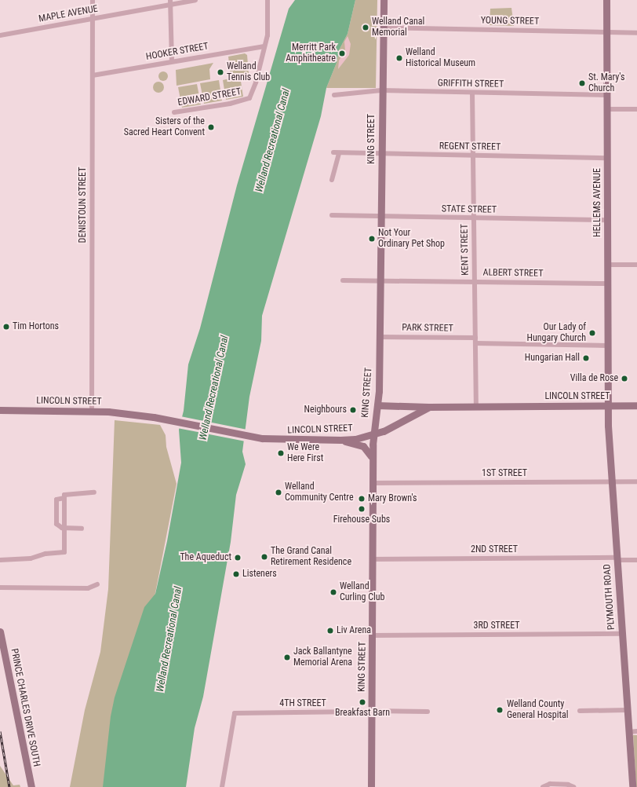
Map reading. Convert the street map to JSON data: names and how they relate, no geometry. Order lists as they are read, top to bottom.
{
  "streets": {
    "main road": [
      "KING STREET",
      "HELLEMS AVENUE",
      "LINCOLN STREET",
      "PLYMOUTH ROAD",
      "PRINCE CHARLES DRIVE SOUTH"
    ],
    "street": [
      "MAPLE AVENUE",
      "YOUNG STREET",
      "HOOKER STREET",
      "GRIFFITH STREET",
      "EDWARD STREET",
      "REGENT STREET",
      "DENISTOUN STREET",
      "STATE STREET",
      "KENT STREET",
      "ALBERT STREET",
      "PARK STREET",
      "1ST STREET",
      "2ND STREET",
      "3RD STREET",
      "4TH STREET"
    ]
  },
  "crossings": [
    ["MAPLE AVENUE", "DENISTOUN STREET"],
    ["YOUNG STREET", "KING STREET"],
    ["YOUNG STREET", "HELLEMS AVENUE"],
    ["HOOKER STREET", "EDWARD STREET"],
    ["HOOKER STREET", "DENISTOUN STREET"],
    ["GRIFFITH STREET", "KING STREET"],
    ["GRIFFITH STREET", "HELLEMS AVENUE"],
    ["GRIFFITH STREET", "KENT STREET"],
    ["KING STREET", "REGENT STREET"],
    ["KING STREET", "STATE STREET"],
    ["KING STREET", "ALBERT STREET"],
    ["KING STREET", "PARK STREET"],
    ["KING STREET", "LINCOLN STREET"],
    ["KING STREET", "1ST STREET"],
    ["KING STREET", "2ND STREET"],
    ["KING STREET", "3RD STREET"],
    ["KING STREET", "4TH STREET"],
    ["REGENT STREET", "HELLEMS AVENUE"],
    ["REGENT STREET", "KENT STREET"],
    ["HELLEMS AVENUE", "STATE STREET"],
    ["HELLEMS AVENUE", "ALBERT STREET"],
    ["HELLEMS AVENUE", "LINCOLN STREET"],
    ["HELLEMS AVENUE", "PLYMOUTH ROAD"],
    ["DENISTOUN STREET", "LINCOLN STREET"],
    ["STATE STREET", "KENT STREET"],
    ["KENT STREET", "ALBERT STREET"],
    ["KENT STREET", "PARK STREET"],
    ["KENT STREET", "LINCOLN STREET"],
    ["LINCOLN STREET", "PLYMOUTH ROAD"],
    ["1ST STREET", "PLYMOUTH ROAD"],
    ["2ND STREET", "PLYMOUTH ROAD"],
    ["PLYMOUTH ROAD", "3RD STREET"]
  ],
  "water": ["Welland Recreational Canal"],
  "places": [
    "Welland Canal Memorial",
    "Merritt Park Amphitheatre",
    "Welland Historical Museum",
    "Welland Tennis Club",
    "St. Mary's Church",
    "Sisters of the Sacred Heart Convent",
    "Not Your Ordinary Pet Shop",
    "Tim Hortons",
    "Our Lady of Hungary Church",
    "Hungarian Hall",
    "Villa de Rose",
    "Neighbours",
    "We Were Here First",
    "Welland Community Centre",
    "Mary Brown's",
    "Firehouse Subs",
    "The Grand Canal Retirement Residence",
    "The Aqueduct",
    "Listeners",
    "Welland Curling Club",
    "Liv Arena",
    "Jack Ballantyne Memorial Arena",
    "Breakfast Barn",
    "Welland County General Hospital"
  ]
}
